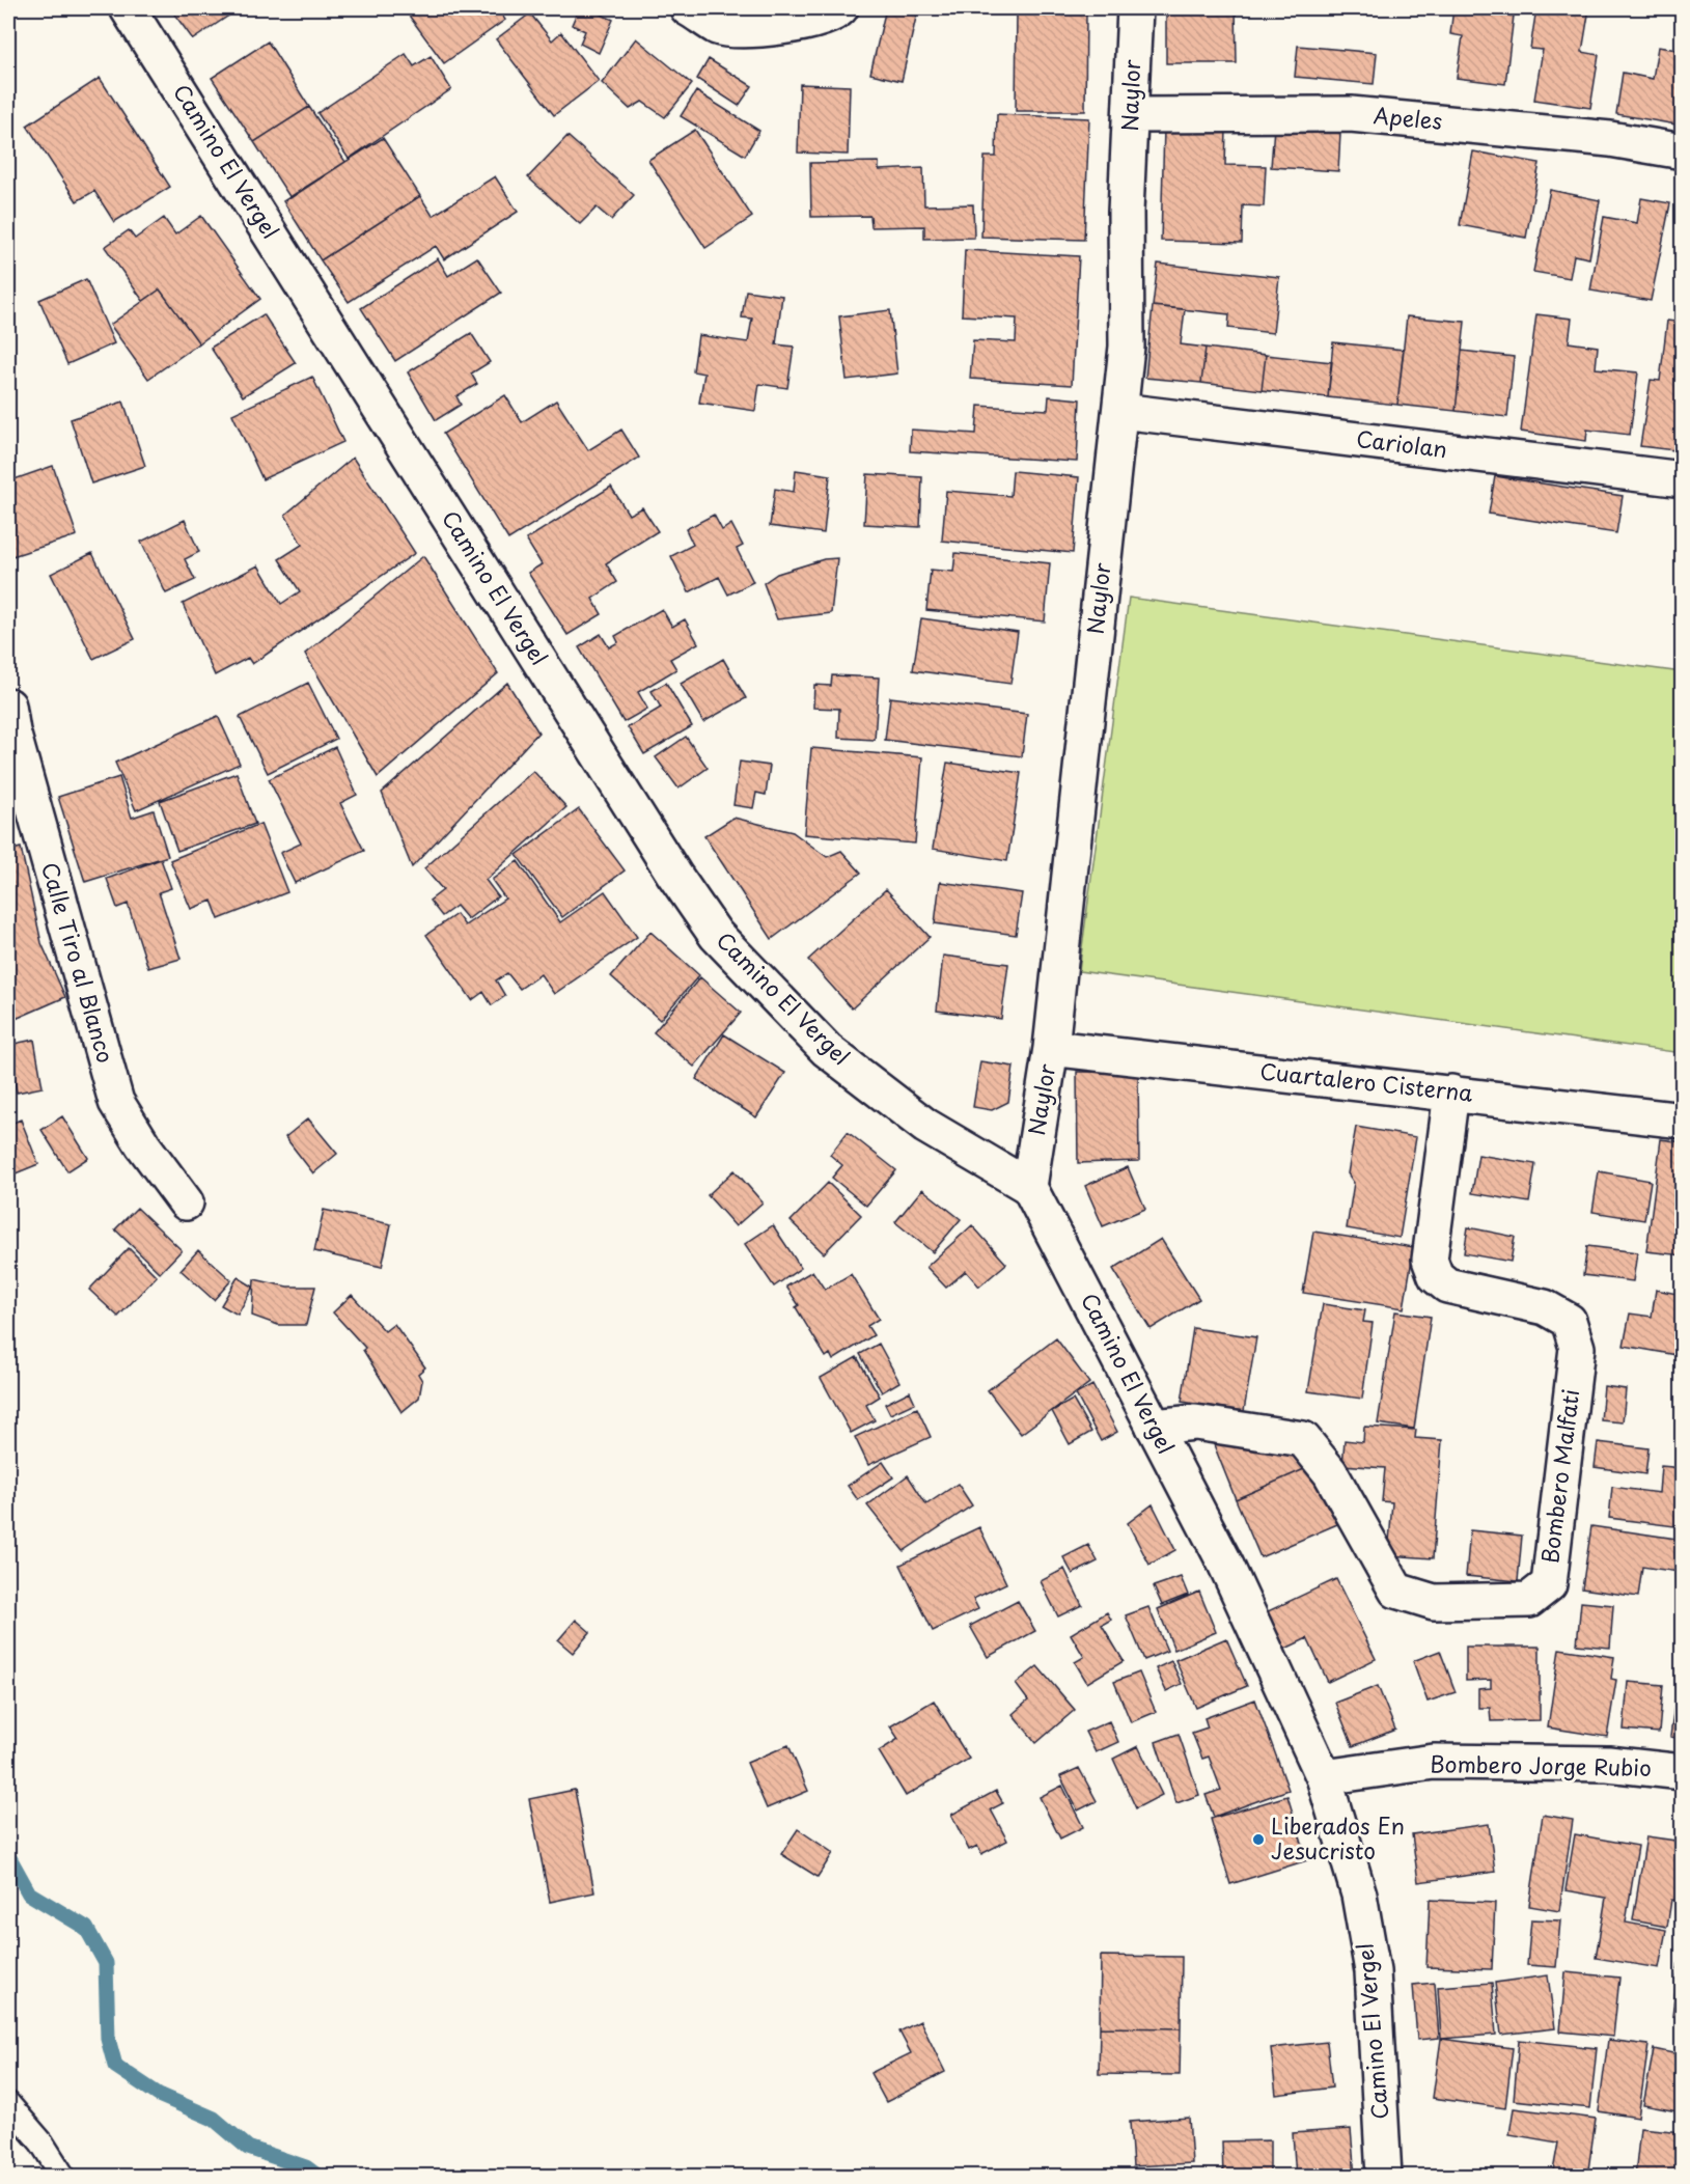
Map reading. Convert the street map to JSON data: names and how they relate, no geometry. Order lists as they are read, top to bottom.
{
  "streets": {
    "street": [
      "Naylor",
      "Apeles",
      "Camino El Vergel",
      "Cariolan",
      "Calle Tiro al Blanco",
      "Cuartalero Cisterna",
      "Bombero Malfati",
      "Bombero Jorge Rubio"
    ]
  },
  "crossings": [
    ["Naylor", "Apeles"],
    ["Naylor", "Camino El Vergel"],
    ["Naylor", "Cariolan"],
    ["Naylor", "Cuartalero Cisterna"],
    ["Camino El Vergel", "Bombero Malfati"],
    ["Camino El Vergel", "Bombero Jorge Rubio"],
    ["Cuartalero Cisterna", "Bombero Malfati"]
  ],
  "places": ["Liberados En Jesucristo"]
}
